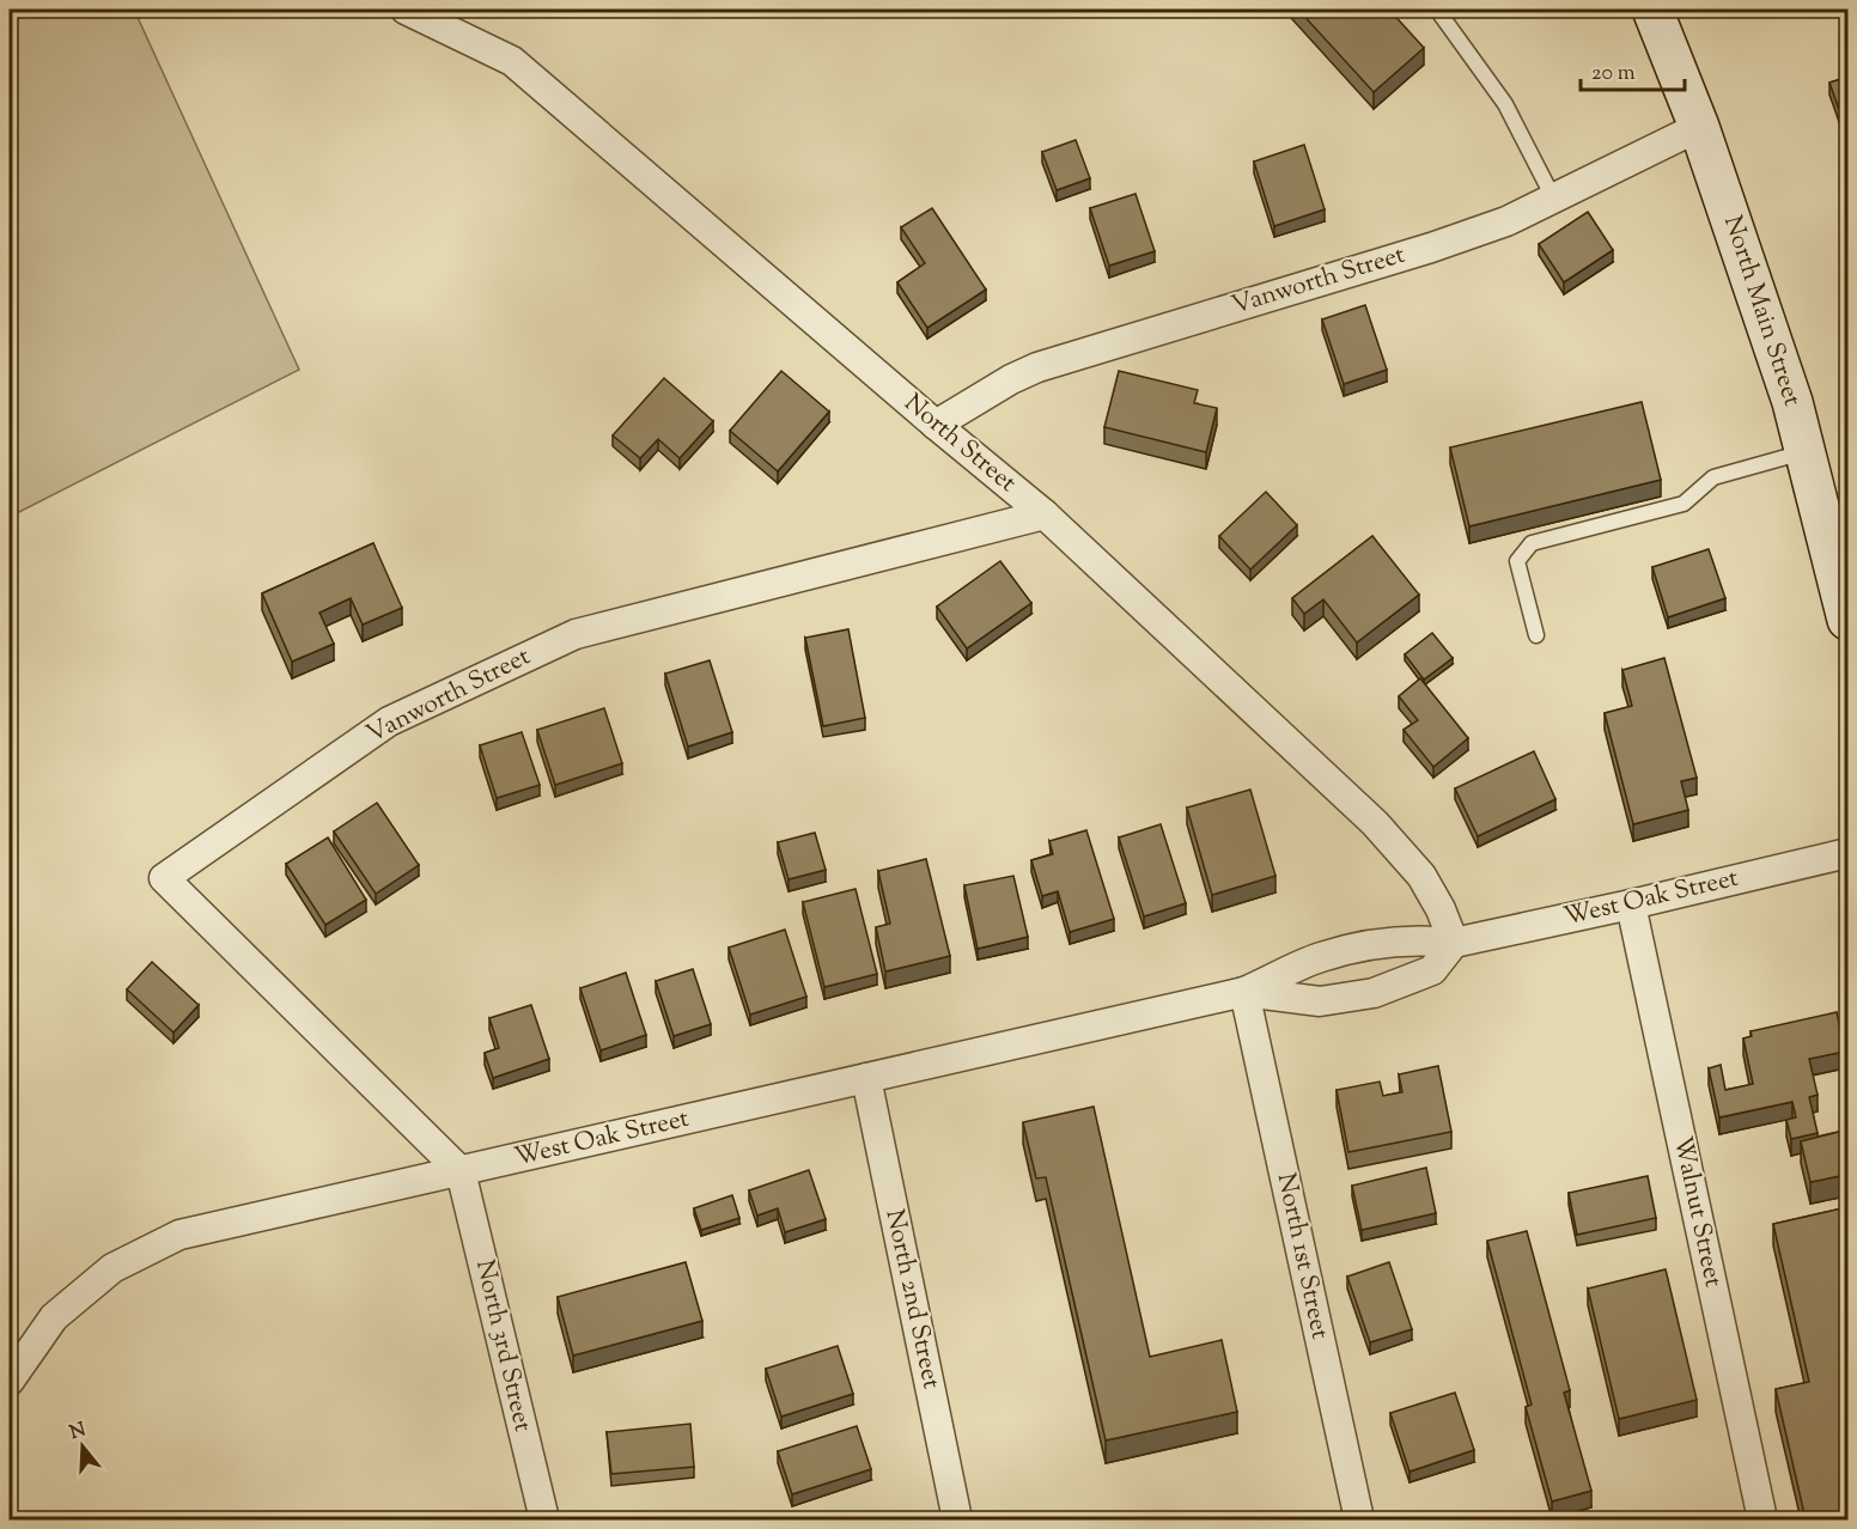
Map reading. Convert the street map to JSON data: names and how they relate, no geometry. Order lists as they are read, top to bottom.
{
  "streets": {
    "main road": ["North Main Street"],
    "street": [
      "Vanworth Street",
      "North Street",
      "West Oak Street",
      "Walnut Street",
      "North 1st Street",
      "North 2nd Street",
      "North 3rd Street"
    ]
  },
  "crossings": [
    ["Vanworth Street", "North Main Street"],
    ["Vanworth Street", "North Street"],
    ["Vanworth Street", "West Oak Street"],
    ["Vanworth Street", "North 3rd Street"],
    ["North Street", "West Oak Street"],
    ["West Oak Street", "Walnut Street"],
    ["West Oak Street", "North 1st Street"],
    ["West Oak Street", "North 2nd Street"],
    ["West Oak Street", "North 3rd Street"]
  ],
  "scale_bar": "20 m",
  "north": "top"
}
